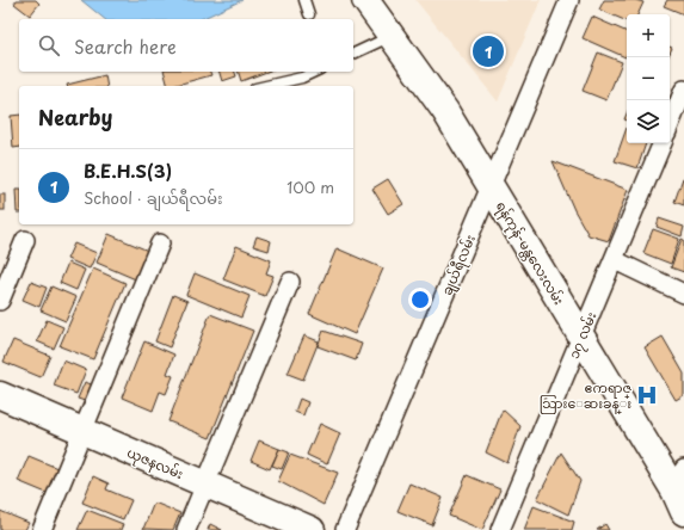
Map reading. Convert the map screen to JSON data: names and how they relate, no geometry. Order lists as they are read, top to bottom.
{
  "streets": {
    "main road": ["ရန်ကုန်-မန္တလေးလမ်း", "ယုဇနလမ်း"],
    "street": ["ချယ်ရီလမ်း", "၁၇ လမ်း"]
  },
  "crossings": [
    ["ရန်ကုန်-မန္တလေးလမ်း", "ချယ်ရီလမ်း"],
    ["ရန်ကုန်-မန္တလေးလမ်း", "၁၇ လမ်း"]
  ],
  "places": {
    "hospital": ["ဧကရာဇ္ သြားေဆးခန္း"]
  },
  "page": {
    "map_buttons": ["+", "−"],
    "search": "Search here",
    "pins": "1",
    "heading": "Nearby",
    "list": [
      {
        "mark": "1",
        "name": "B.E.H.S(3)",
        "note": "School · ချယ်ရီလမ်း",
        "value": "100 m"
      }
    ]
  }
}
